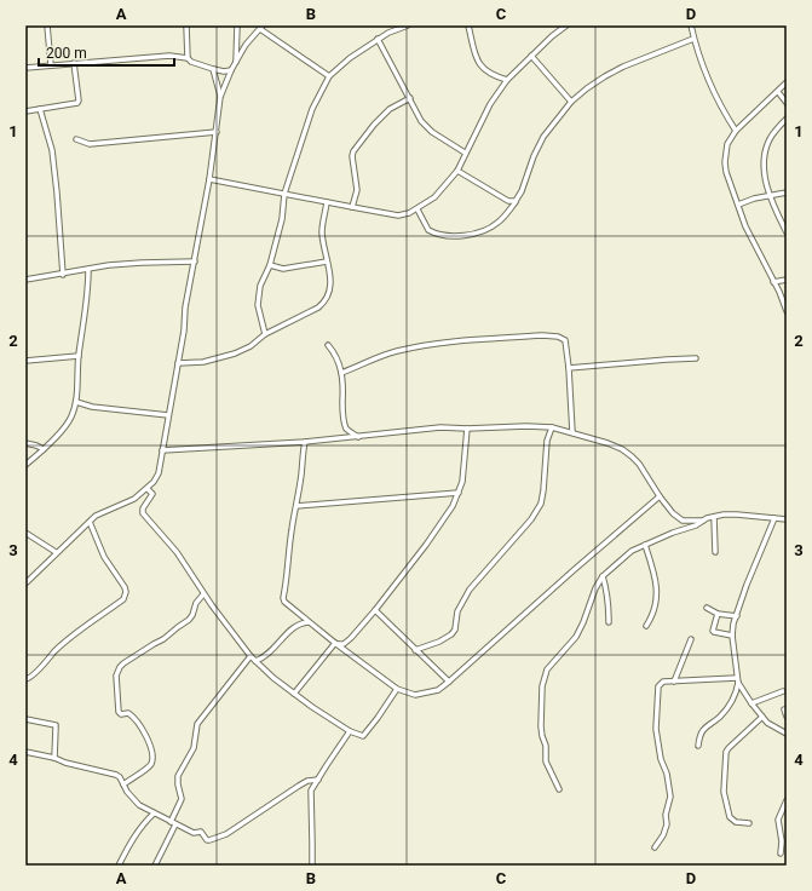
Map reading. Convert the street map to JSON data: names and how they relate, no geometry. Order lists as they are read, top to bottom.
{
  "scale_bar": "200 m",
  "grid": {
    "columns": [
      "A",
      "B",
      "C",
      "D"
    ],
    "rows": [
      "1",
      "2",
      "3",
      "4"
    ]
  }
}
